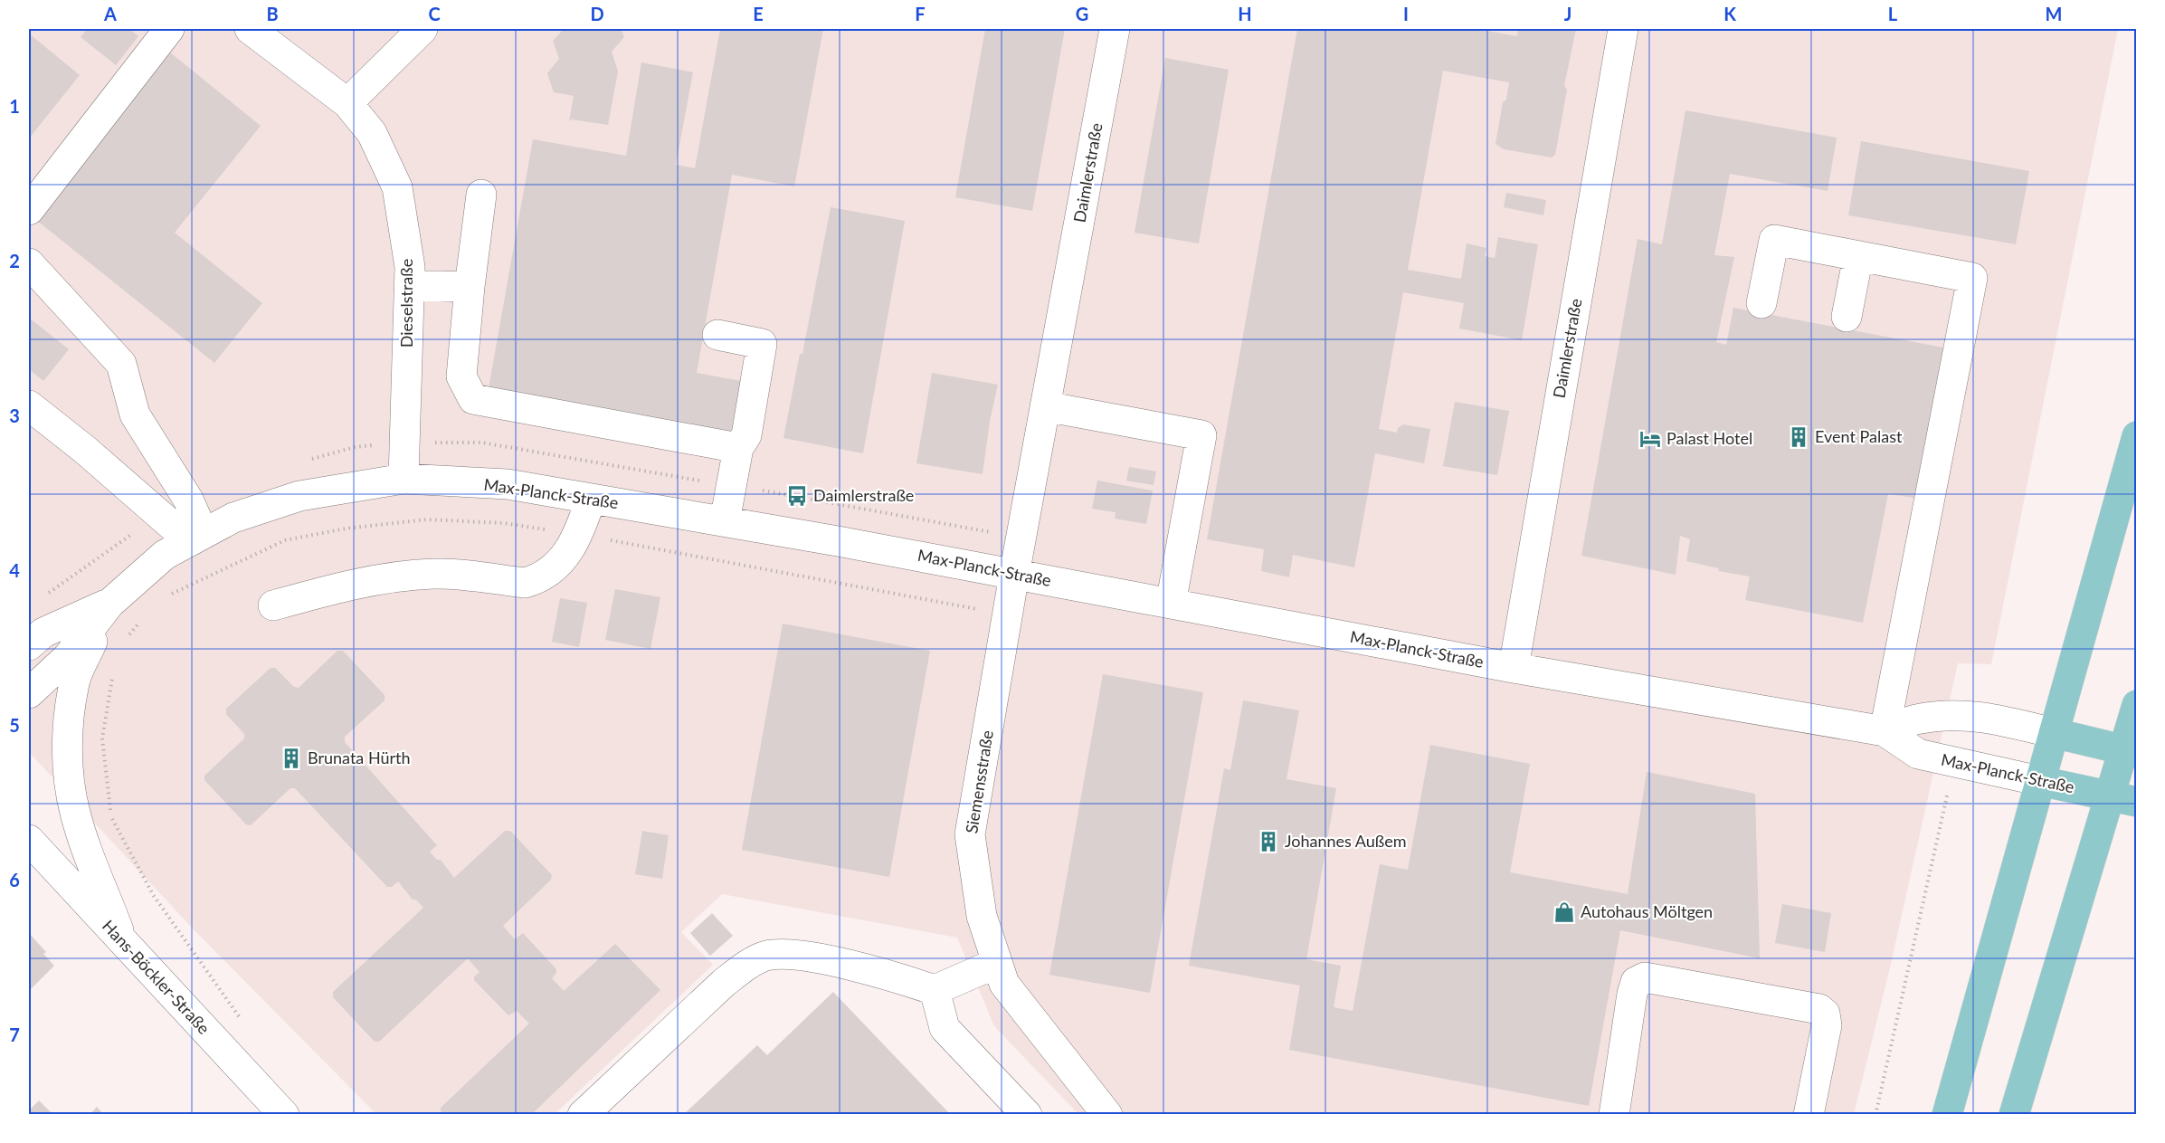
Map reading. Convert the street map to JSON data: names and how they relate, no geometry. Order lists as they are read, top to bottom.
{
  "streets": {
    "main road": ["Max-Planck-Straße"],
    "street": [
      "Daimlerstraße",
      "Dieselstraße",
      "Siemensstraße",
      "Hans-Böckler-Straße"
    ]
  },
  "crossings": [
    ["Daimlerstraße", "Max-Planck-Straße"],
    ["Daimlerstraße", "Siemensstraße"],
    ["Dieselstraße", "Max-Planck-Straße"],
    ["Max-Planck-Straße", "Siemensstraße"]
  ],
  "places": {
    "building": ["Event Palast", "Brunata Hürth", "Johannes Außem"],
    "hotel": ["Palast Hotel"],
    "bus stop": ["Daimlerstraße"],
    "shop": ["Autohaus Möltgen"]
  },
  "grid": {
    "columns": [
      "A",
      "B",
      "C",
      "D",
      "E",
      "F",
      "G",
      "H",
      "I",
      "J",
      "K",
      "L",
      "M"
    ],
    "rows": [
      "1",
      "2",
      "3",
      "4",
      "5",
      "6",
      "7"
    ]
  }
}
